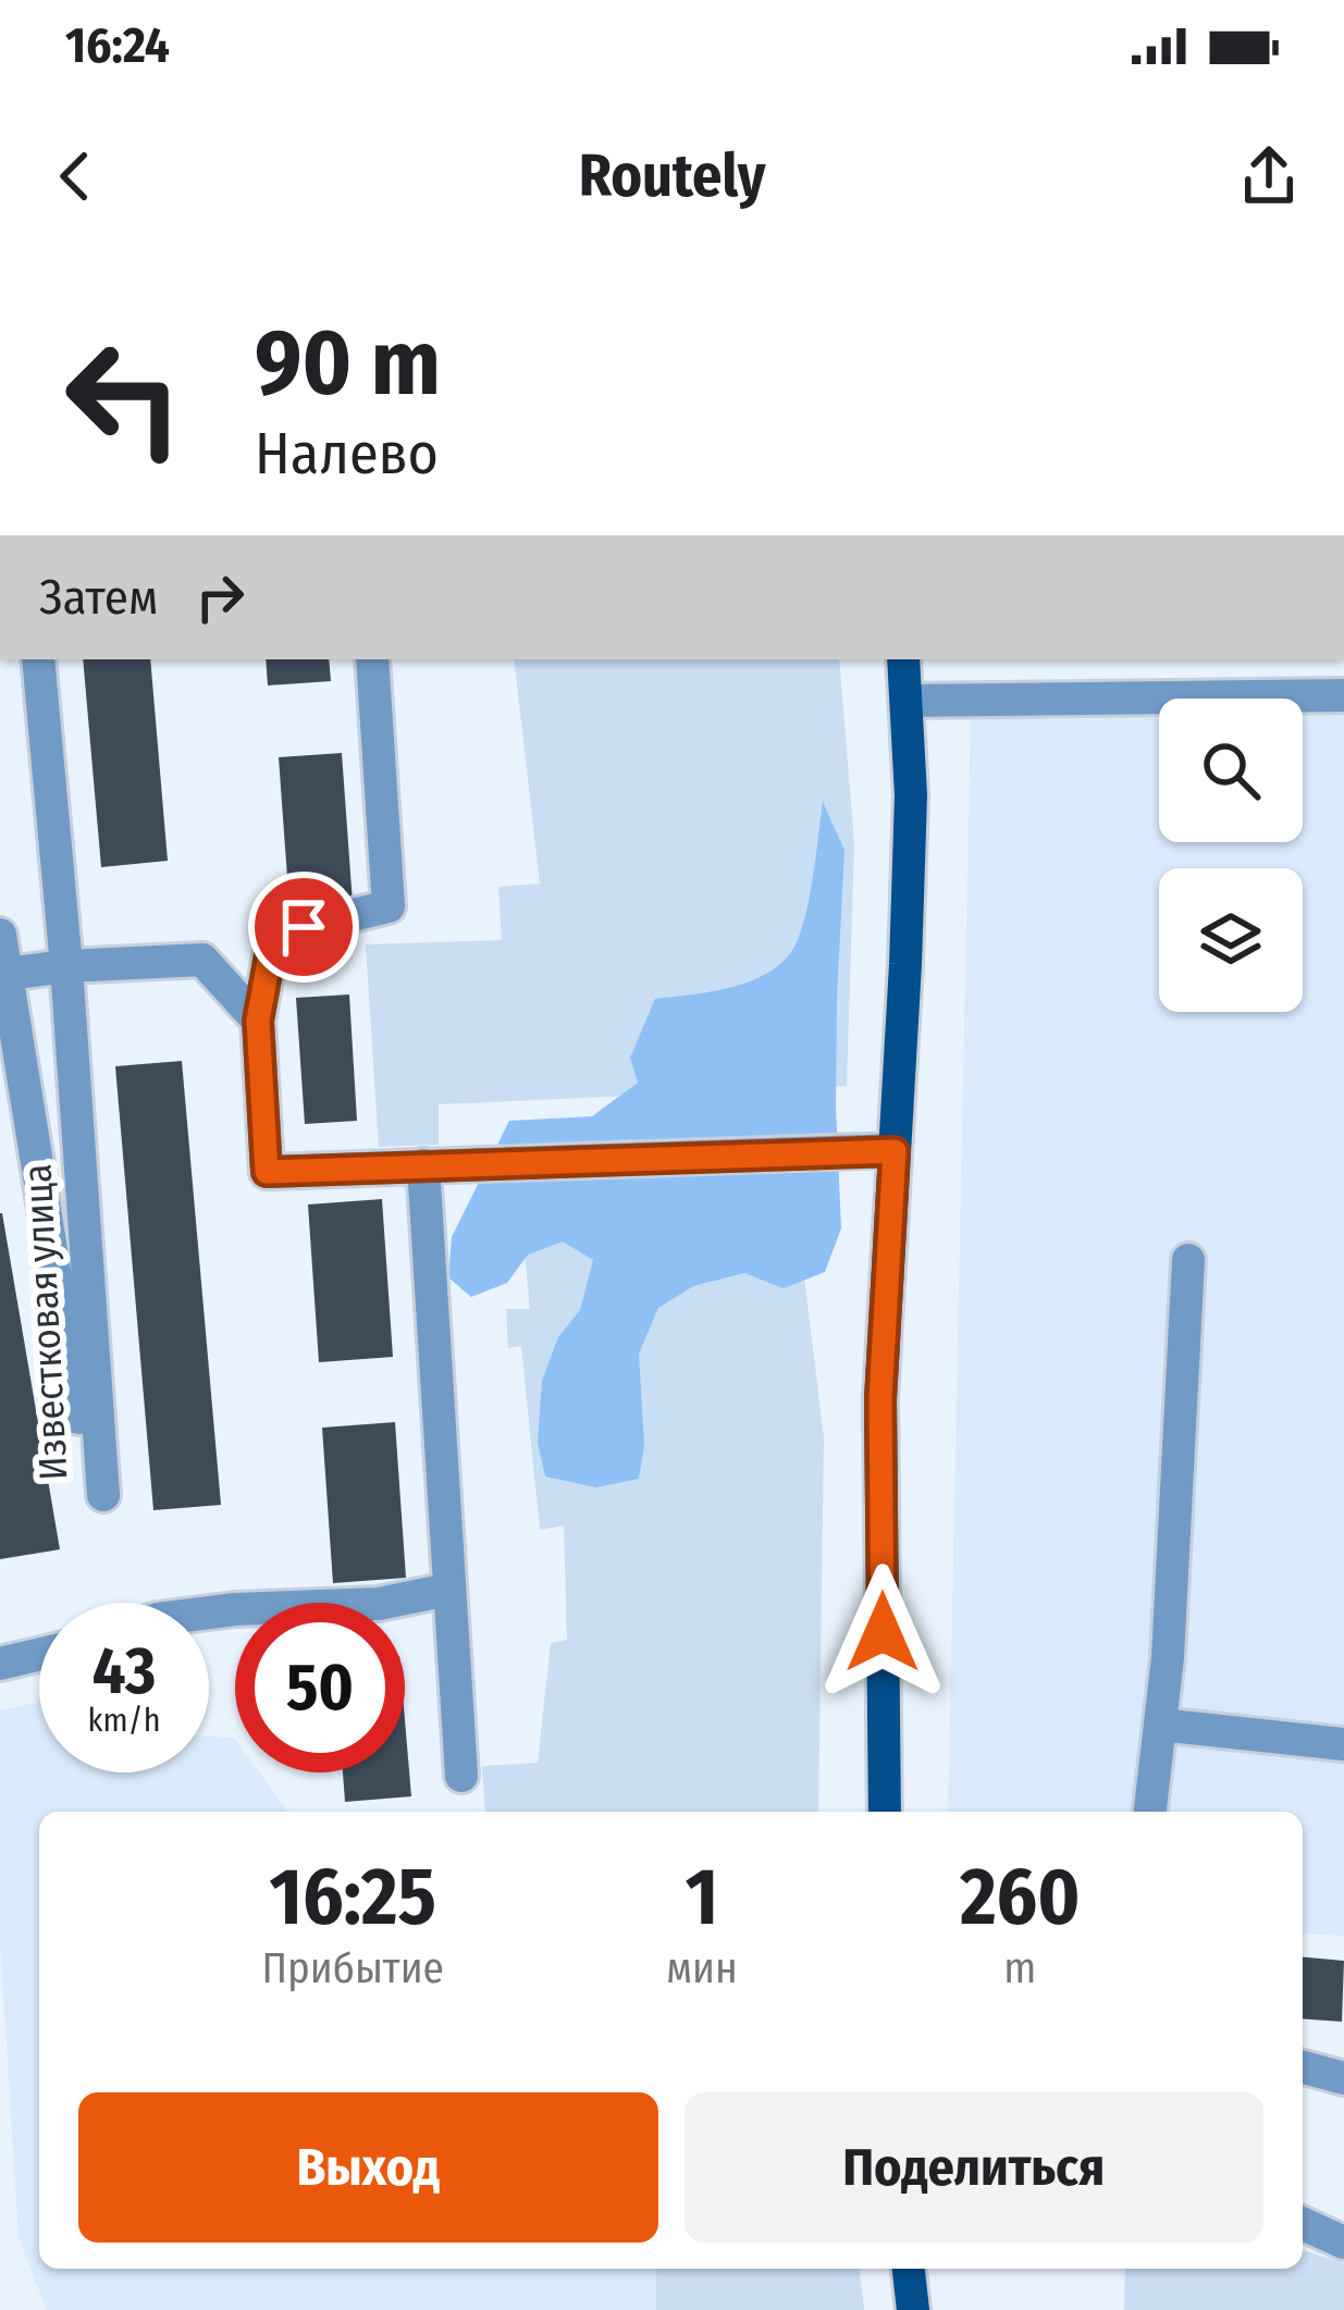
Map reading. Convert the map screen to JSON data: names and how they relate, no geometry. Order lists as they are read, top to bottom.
{
  "streets": {
    "street": ["Известковая улица"]
  },
  "page": {
    "status": "16:24",
    "header": "Routely",
    "turn": ["90 m", "Налево"],
    "then": "Затем",
    "speed": "43 km/h",
    "limit": "50",
    "eta": [
      "16:25",
      "Прибытие",
      "1",
      "мин",
      "260",
      "m"
    ],
    "buttons": ["Выход", "Поделиться"]
  }
}
